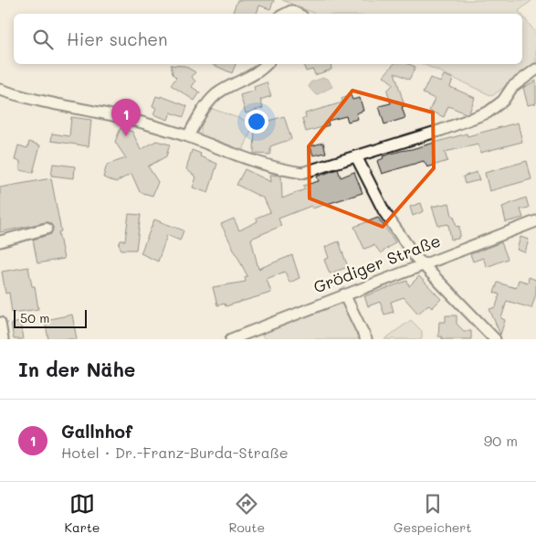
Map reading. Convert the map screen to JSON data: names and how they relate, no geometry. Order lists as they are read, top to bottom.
{
  "streets": {
    "street": ["Grödiger Straße"]
  },
  "scale_bar": "50 m",
  "page": {
    "search": "Hier suchen",
    "pins": "1",
    "scale": "50 m",
    "heading": "In der Nähe",
    "list": [
      {
        "mark": "1",
        "name": "Gallnhof",
        "note": "Hotel · Dr.-Franz-Burda-Straße",
        "value": "90 m"
      }
    ],
    "nav": ["Karte", "Route", "Gespeichert"]
  }
}
